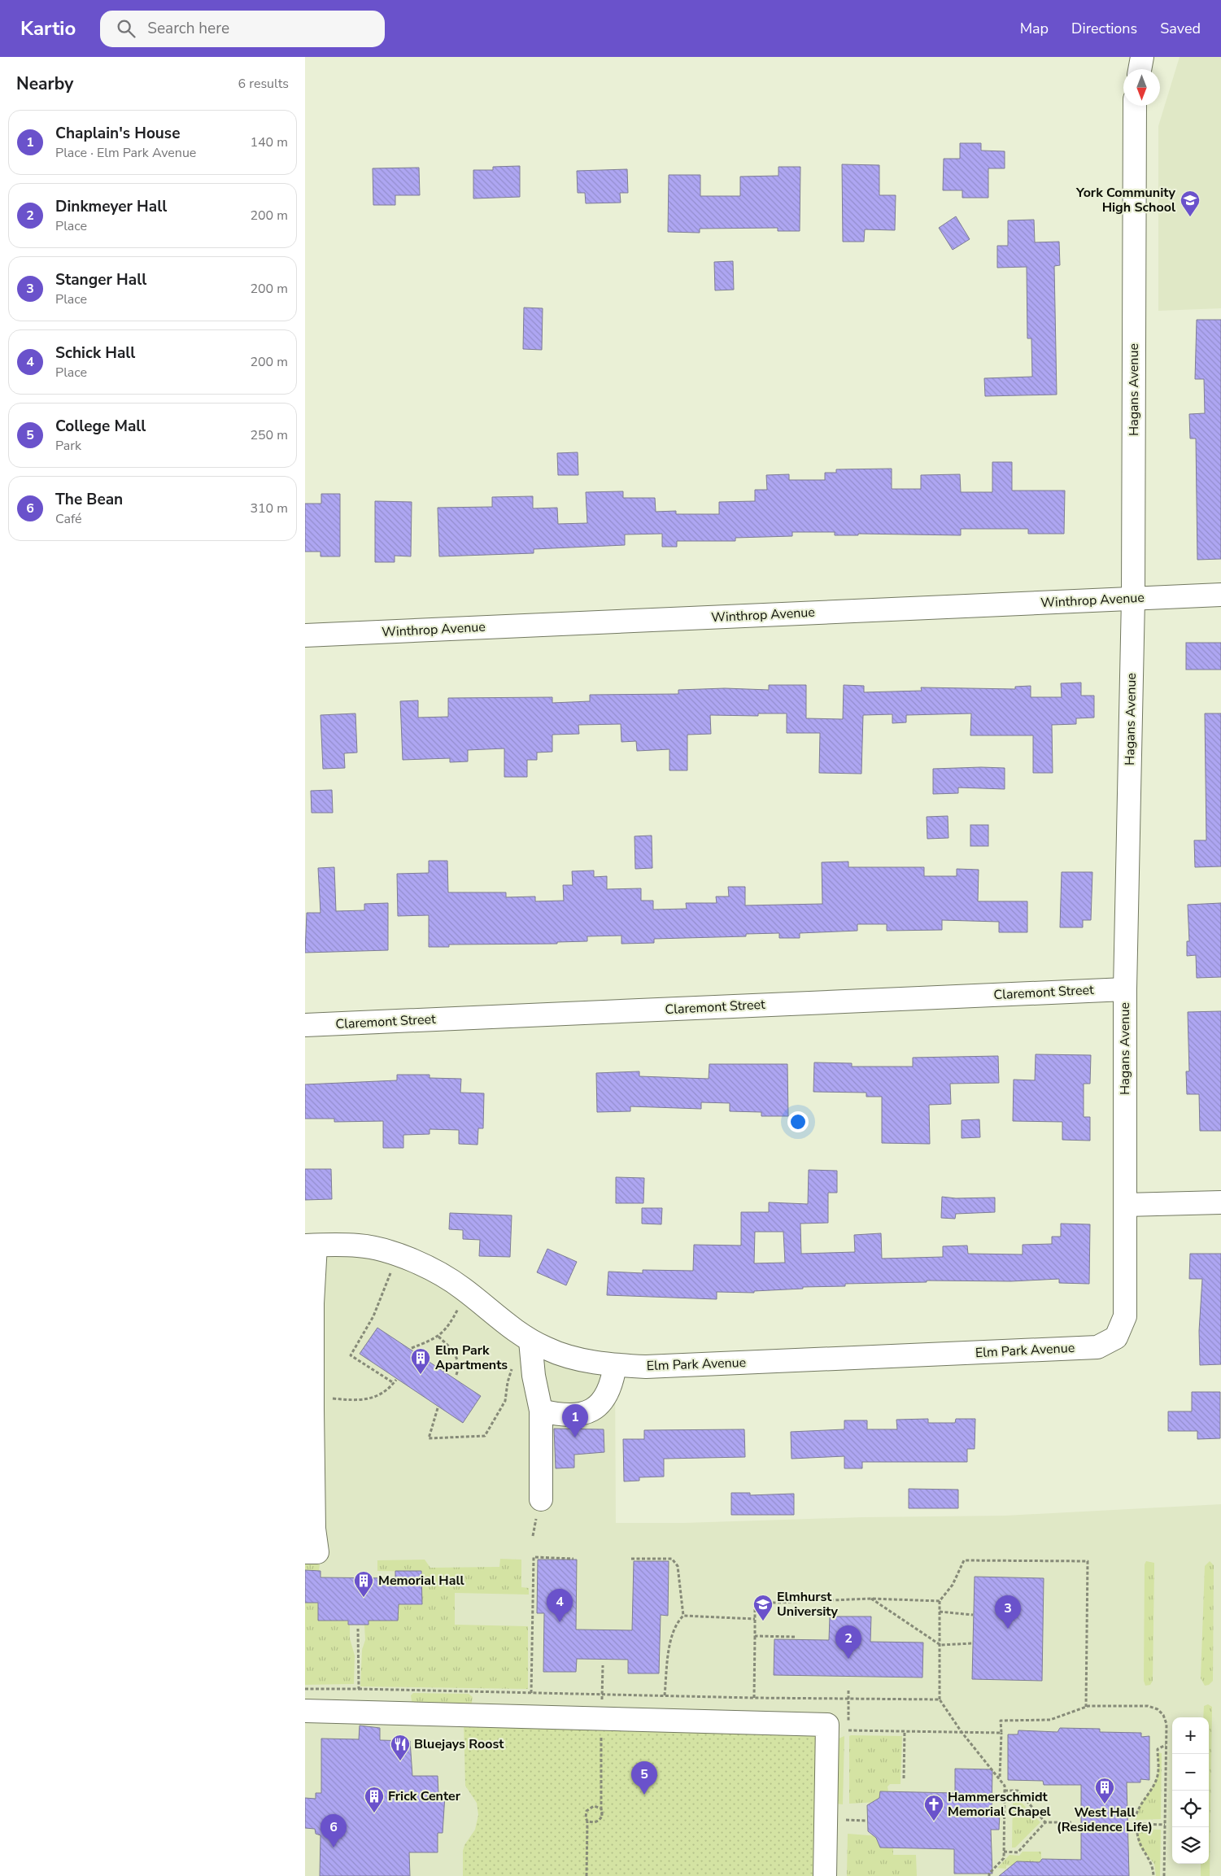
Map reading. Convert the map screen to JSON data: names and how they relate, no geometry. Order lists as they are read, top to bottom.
{
  "streets": {
    "street": [
      "Hagans Avenue",
      "Winthrop Avenue",
      "Claremont Street",
      "Elm Park Avenue"
    ]
  },
  "crossings": [
    ["Hagans Avenue", "Winthrop Avenue"],
    ["Hagans Avenue", "Claremont Street"],
    ["Hagans Avenue", "Elm Park Avenue"]
  ],
  "places": {
    "school or university": ["York Community High School", "Elmhurst University"],
    "building": [
      "Elm Park Apartments",
      "Memorial Hall",
      "West Hall (Residence Life)",
      "Frick Center"
    ],
    "restaurant": ["Bluejays Roost"],
    "church": ["Hammerschmidt Memorial Chapel"]
  },
  "north": "bottom",
  "page": {
    "header": "Kartio",
    "search": "Search here",
    "nav": ["Map", "Directions", "Saved"],
    "heading": ["Nearby", "6 results"],
    "list": [
      {
        "mark": "1",
        "name": "Chaplain's House",
        "note": "Place · Elm Park Avenue",
        "value": "140 m"
      },
      {
        "mark": "2",
        "name": "Dinkmeyer Hall",
        "note": "Place",
        "value": "200 m"
      },
      {
        "mark": "3",
        "name": "Stanger Hall",
        "note": "Place",
        "value": "200 m"
      },
      {
        "mark": "4",
        "name": "Schick Hall",
        "note": "Place",
        "value": "200 m"
      },
      {
        "mark": "5",
        "name": "College Mall",
        "note": "Park",
        "value": "250 m"
      },
      {
        "mark": "6",
        "name": "The Bean",
        "note": "Café",
        "value": "310 m"
      }
    ],
    "pins": [
      "1",
      "4",
      "3",
      "2",
      "5",
      "6"
    ],
    "map_buttons": ["+", "−"]
  }
}
